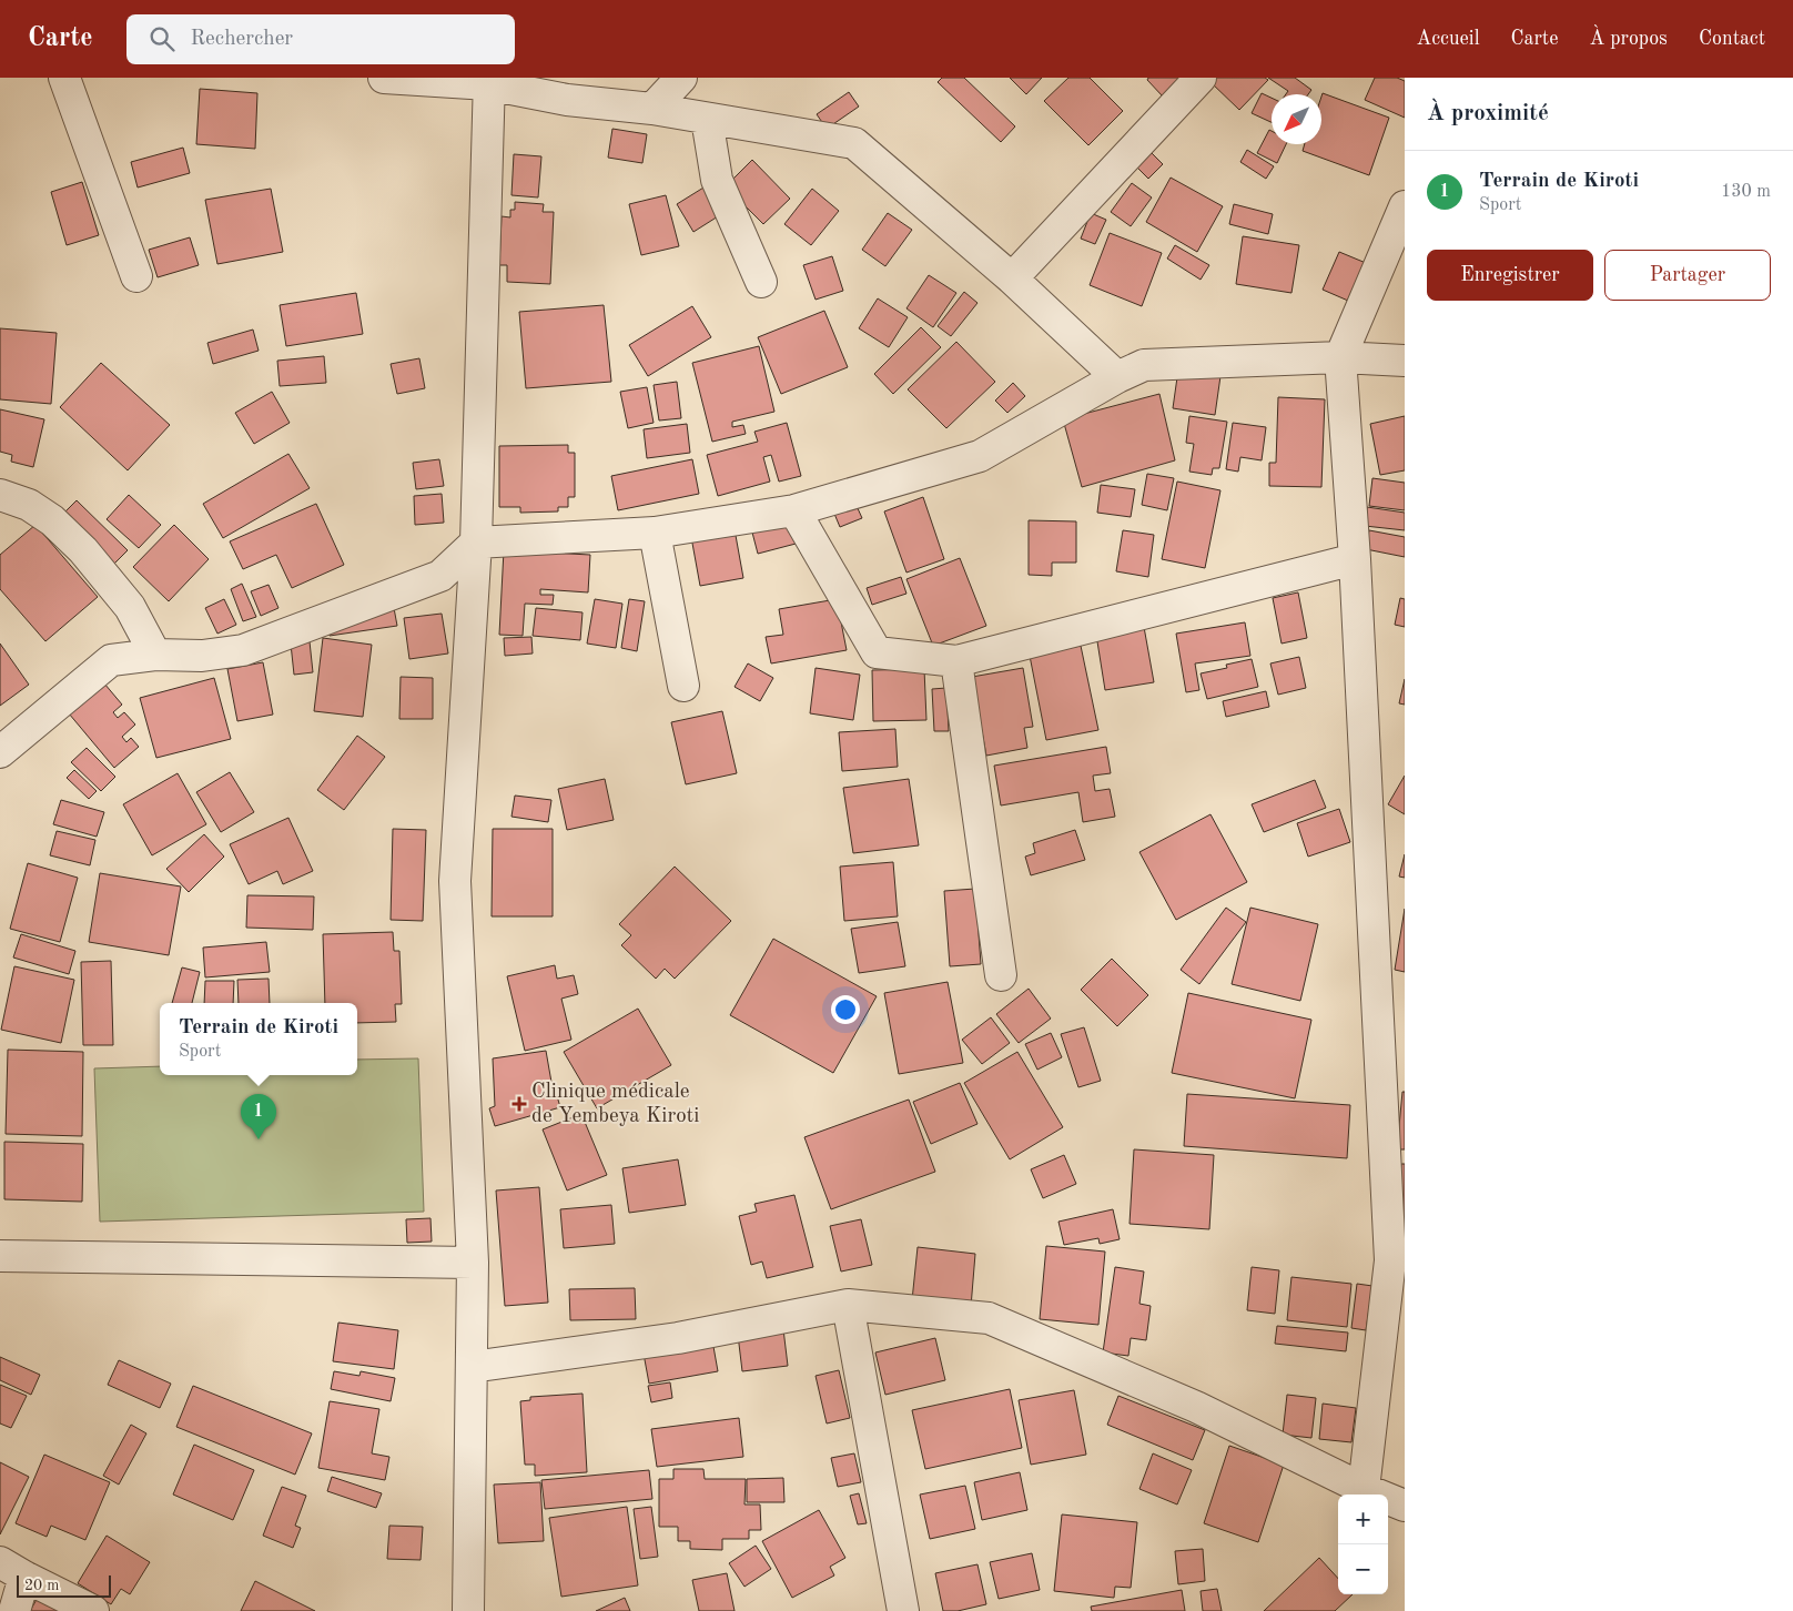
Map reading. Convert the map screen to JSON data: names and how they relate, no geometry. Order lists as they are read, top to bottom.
{
  "places": {
    "health": ["Clinique médicale de Yembeya Kiroti"]
  },
  "scale_bar": "20 m",
  "north": "bottom left",
  "page": {
    "header": "Carte",
    "search": "Rechercher",
    "nav": [
      "Accueil",
      "Carte",
      "À propos",
      "Contact"
    ],
    "heading": "À proximité",
    "list": [
      {
        "mark": "1",
        "name": "Terrain de Kiroti",
        "note": "Sport",
        "value": "130 m"
      }
    ],
    "buttons": ["Enregistrer", "Partager"],
    "popup": ["Terrain de Kiroti", "Sport"],
    "pins": "1",
    "map_buttons": ["+", "−"],
    "scale": "20 m"
  }
}
